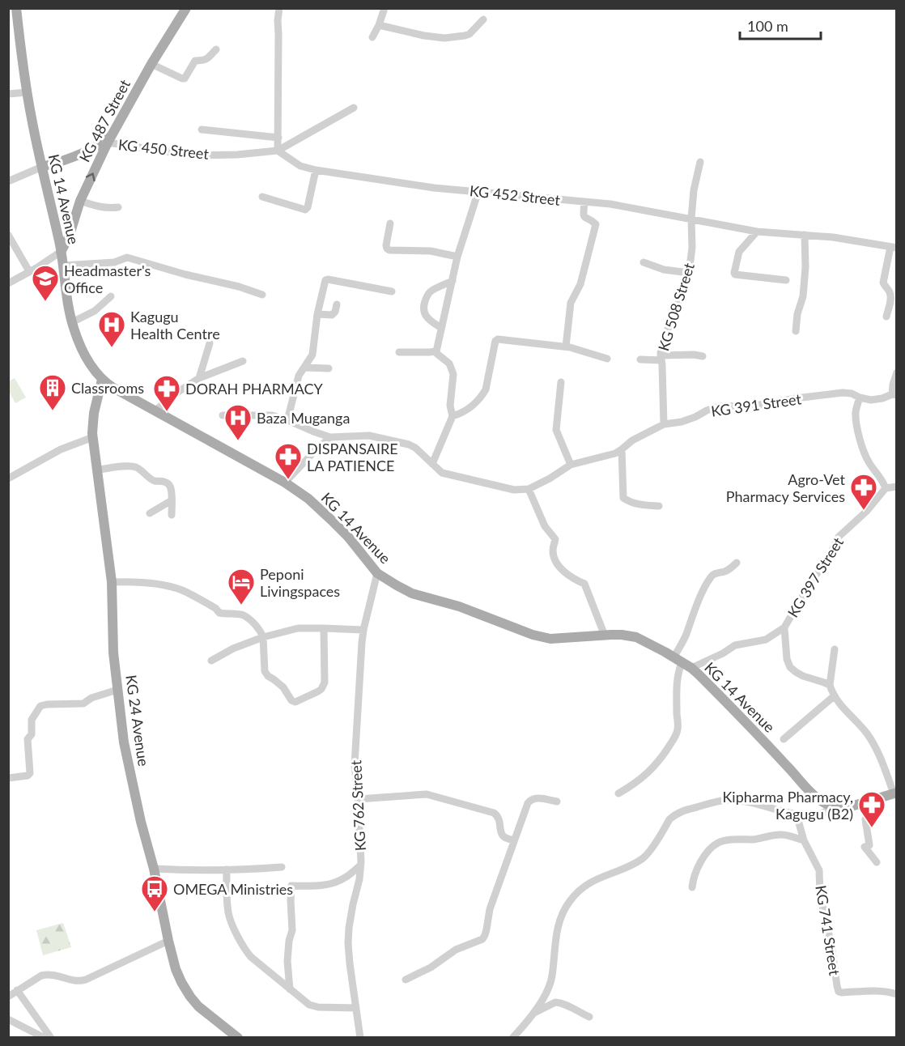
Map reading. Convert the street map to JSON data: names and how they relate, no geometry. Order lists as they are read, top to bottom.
{
  "streets": {
    "main road": ["KG 487 Street", "KG 14 Avenue", "KG 24 Avenue"],
    "street": [
      "KG 450 Street",
      "KG 452 Street",
      "KG 508 Street",
      "KG 391 Street",
      "KG 397 Street",
      "KG 762 Street",
      "KG 741 Street"
    ]
  },
  "crossings": [
    ["KG 487 Street", "KG 450 Street"],
    ["KG 487 Street", "KG 14 Avenue"],
    ["KG 450 Street", "KG 452 Street"],
    ["KG 452 Street", "KG 508 Street"],
    ["KG 14 Avenue", "KG 24 Avenue"],
    ["KG 14 Avenue", "KG 762 Street"],
    ["KG 508 Street", "KG 391 Street"]
  ],
  "places": {
    "school or university": ["Headmaster's Office"],
    "hospital": ["Kagugu Health Centre", "Baza Muganga"],
    "building": ["Classrooms"],
    "pharmacy": [
      "DORAH PHARMACY",
      "DISPANSAIRE LA PATIENCE",
      "Agro-Vet Pharmacy Services",
      "Kipharma Pharmacy, Kagugu (B2)"
    ],
    "hotel": ["Peponi Livingspaces"],
    "bus stop": ["OMEGA Ministries"]
  },
  "scale_bar": "100 m"
}
